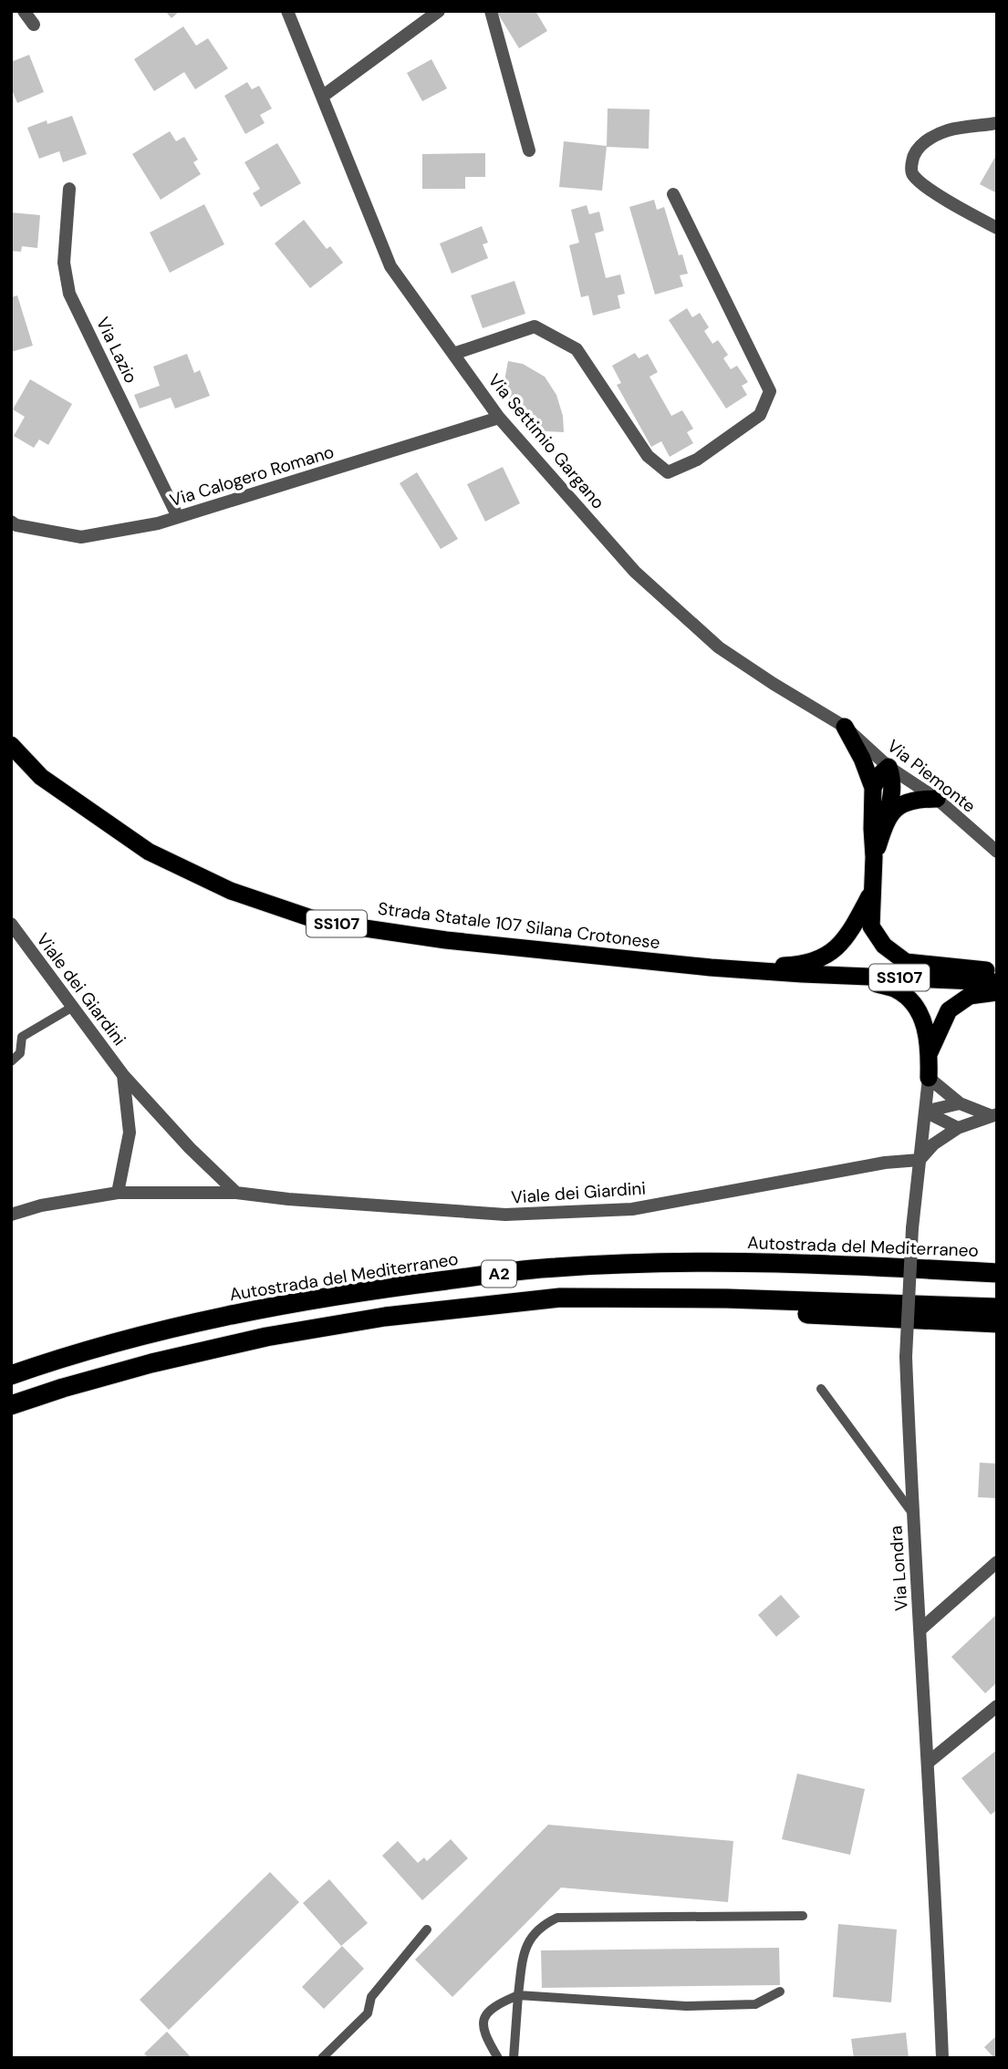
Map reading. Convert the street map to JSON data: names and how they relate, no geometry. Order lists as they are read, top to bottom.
{
  "streets": {
    "highway": [
      "SS107",
      "Strada Statale 107 Silana Crotonese",
      "Autostrada del Mediterraneo",
      "A2"
    ],
    "street": [
      "Via Lazio",
      "Via Settimio Gargano",
      "Via Calogero Romano",
      "Via Piemonte",
      "Viale dei Giardini",
      "Via Londra"
    ]
  },
  "crossings": [
    ["Via Lazio", "Via Calogero Romano"],
    ["Via Settimio Gargano", "Via Calogero Romano"],
    ["Via Settimio Gargano", "Via Piemonte"],
    ["Viale dei Giardini", "Via Londra"]
  ]
}
